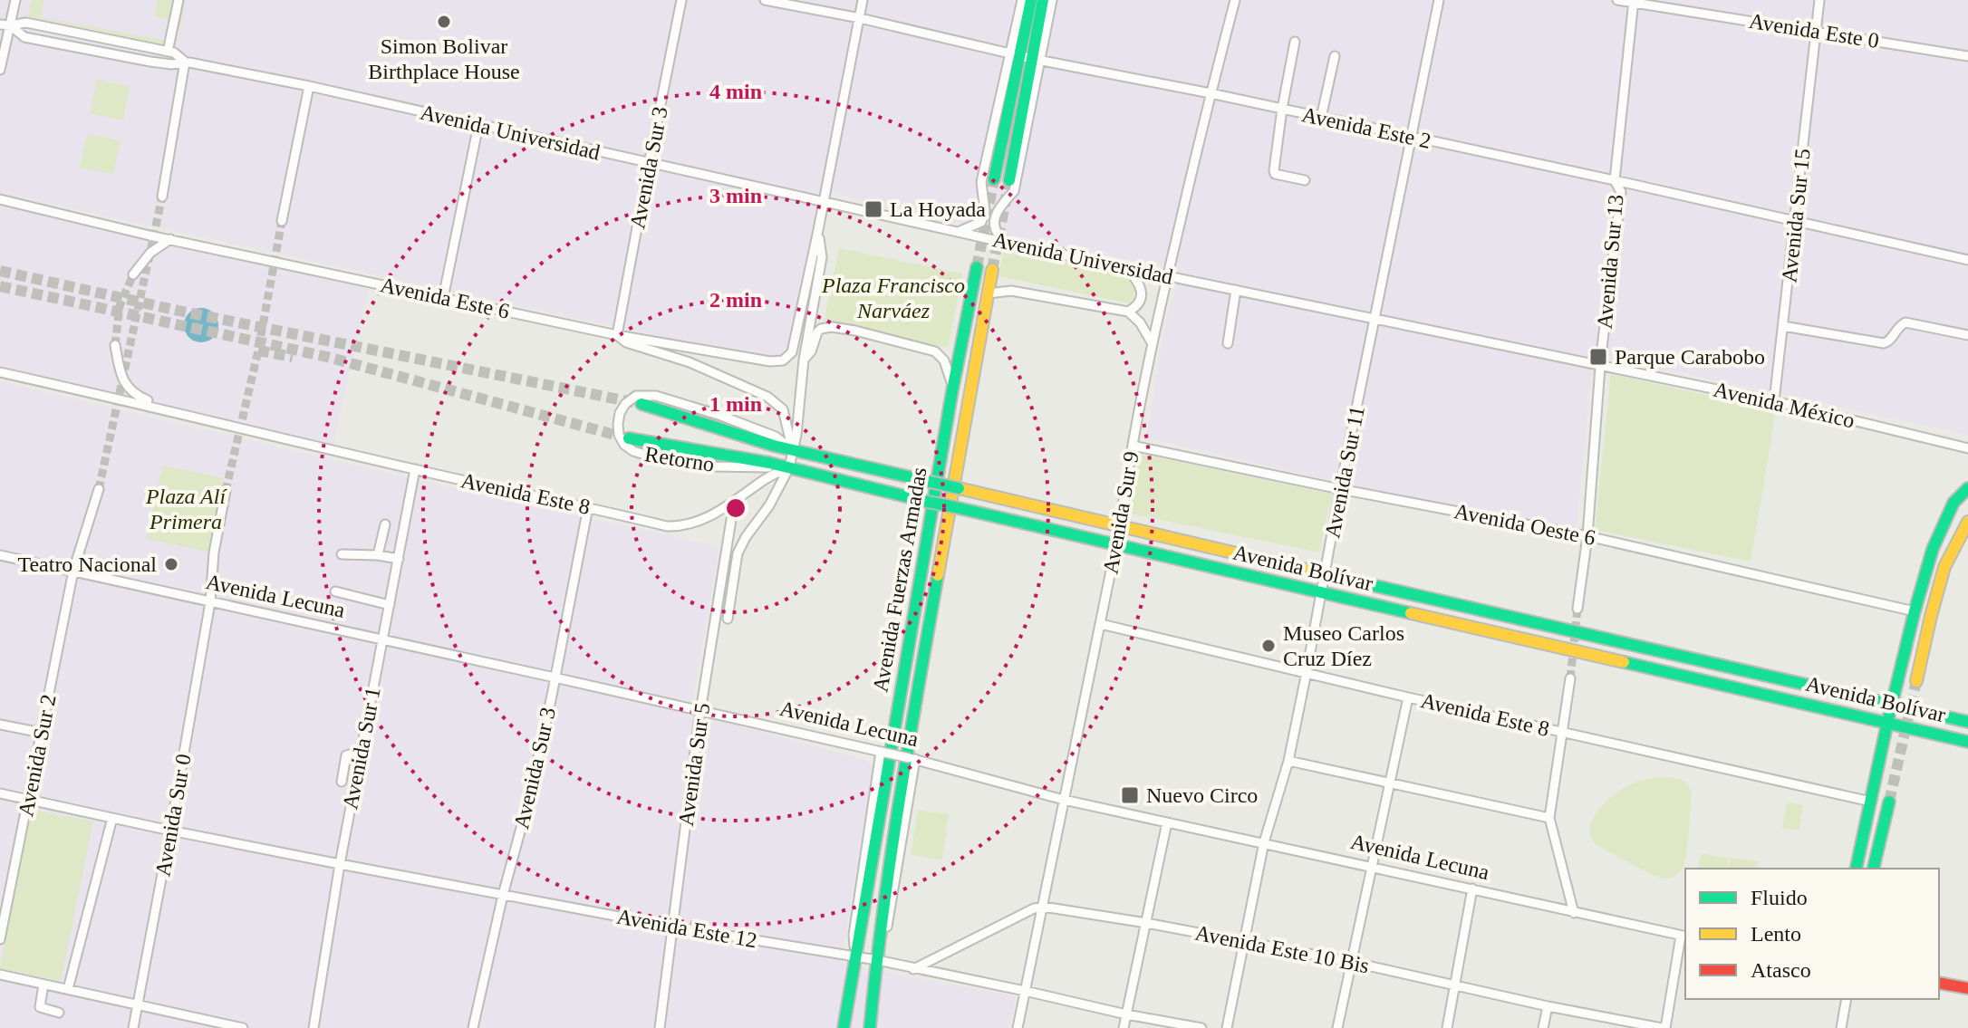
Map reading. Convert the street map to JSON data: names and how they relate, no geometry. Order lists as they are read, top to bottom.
{
  "streets": {
    "main road": ["Avenida Bolívar", "Avenida Fuerzas Armadas"],
    "street": [
      "Avenida Este 0",
      "Avenida Este 2",
      "Avenida Universidad",
      "Avenida Sur 3",
      "Avenida Sur 15",
      "Avenida Sur 13",
      "Avenida Este 6",
      "Avenida México",
      "Retorno",
      "Avenida Sur 11",
      "Avenida Este 8",
      "Avenida Sur 9",
      "Avenida Oeste 6",
      "Avenida Lecuna",
      "Avenida Sur 1",
      "Avenida Sur 2",
      "Avenida Sur 5",
      "Avenida Sur 0",
      "Avenida Este 12",
      "Avenida Este 10 Bis"
    ]
  },
  "crossings": [
    ["Avenida Este 0", "Avenida Sur 15"],
    ["Avenida Este 0", "Avenida Sur 13"],
    ["Avenida Este 2", "Avenida Sur 15"],
    ["Avenida Este 2", "Avenida Sur 13"],
    ["Avenida Este 2", "Avenida Sur 11"],
    ["Avenida Este 2", "Avenida Sur 9"],
    ["Avenida Universidad", "Avenida Sur 3"],
    ["Avenida Universidad", "Avenida Sur 13"],
    ["Avenida Universidad", "Avenida México"],
    ["Avenida Universidad", "Avenida Sur 11"],
    ["Avenida Universidad", "Avenida Sur 9"],
    ["Avenida Sur 3", "Avenida Este 6"],
    ["Avenida Sur 3", "Avenida Este 8"],
    ["Avenida Sur 3", "Avenida Lecuna"],
    ["Avenida Sur 3", "Avenida Este 12"],
    ["Avenida Sur 15", "Avenida México"],
    ["Avenida Sur 13", "Avenida México"],
    ["Avenida Sur 13", "Avenida Oeste 6"],
    ["Avenida Este 6", "Retorno"],
    ["Avenida Este 6", "Avenida Bolívar"],
    ["Retorno", "Avenida Este 8"],
    ["Retorno", "Avenida Bolívar"],
    ["Avenida Sur 11", "Avenida Este 8"],
    ["Avenida Sur 11", "Avenida Oeste 6"],
    ["Avenida Sur 11", "Avenida Bolívar"],
    ["Avenida Sur 11", "Avenida Lecuna"],
    ["Avenida Sur 11", "Avenida Este 10 Bis"],
    ["Avenida Este 8", "Avenida Sur 9"],
    ["Avenida Este 8", "Avenida Bolívar"],
    ["Avenida Este 8", "Avenida Sur 1"],
    ["Avenida Este 8", "Avenida Sur 5"],
    ["Avenida Sur 9", "Avenida Oeste 6"],
    ["Avenida Sur 9", "Avenida Bolívar"],
    ["Avenida Sur 9", "Avenida Lecuna"],
    ["Avenida Sur 9", "Avenida Este 12"],
    ["Avenida Sur 9", "Avenida Este 10 Bis"],
    ["Avenida Fuerzas Armadas", "Avenida Este 12"],
    ["Avenida Lecuna", "Avenida Sur 1"],
    ["Avenida Lecuna", "Avenida Sur 2"],
    ["Avenida Lecuna", "Avenida Sur 5"],
    ["Avenida Lecuna", "Avenida Sur 0"],
    ["Avenida Sur 1", "Avenida Este 12"],
    ["Avenida Sur 2", "Avenida Este 12"],
    ["Avenida Sur 5", "Avenida Este 12"],
    ["Avenida Sur 0", "Avenida Este 12"]
  ],
  "parks": ["Plaza Francisco Narváez", "Plaza Alí Primera"],
  "places": {
    "other": ["Simon Bolivar Birthplace House", "Teatro Nacional", "Museo Carlos Cruz Díez"],
    "transit": ["La Hoyada", "Parque Carabobo", "Nuevo Circo"]
  },
  "legend": ["Fluido", "Lento", "Atasco"],
  "rings": [
    "4 min",
    "3 min",
    "2 min",
    "1 min"
  ]
}
